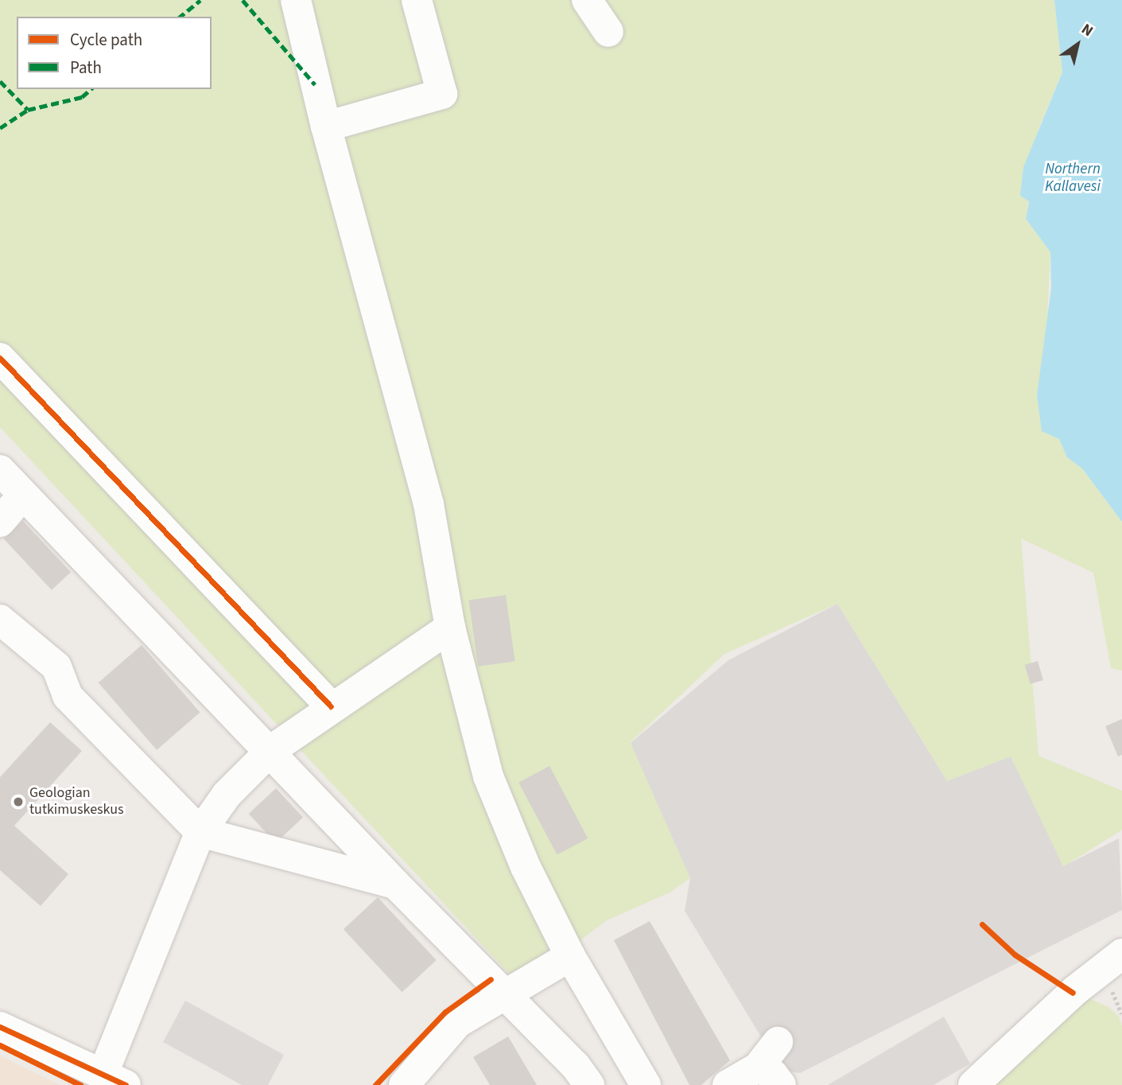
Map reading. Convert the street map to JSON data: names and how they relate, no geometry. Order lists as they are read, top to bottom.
{
  "water": ["Northern Kallavesi"],
  "places": ["Geologian tutkimuskeskus"],
  "legend": ["Cycle path", "Path"],
  "north": "top right"
}
